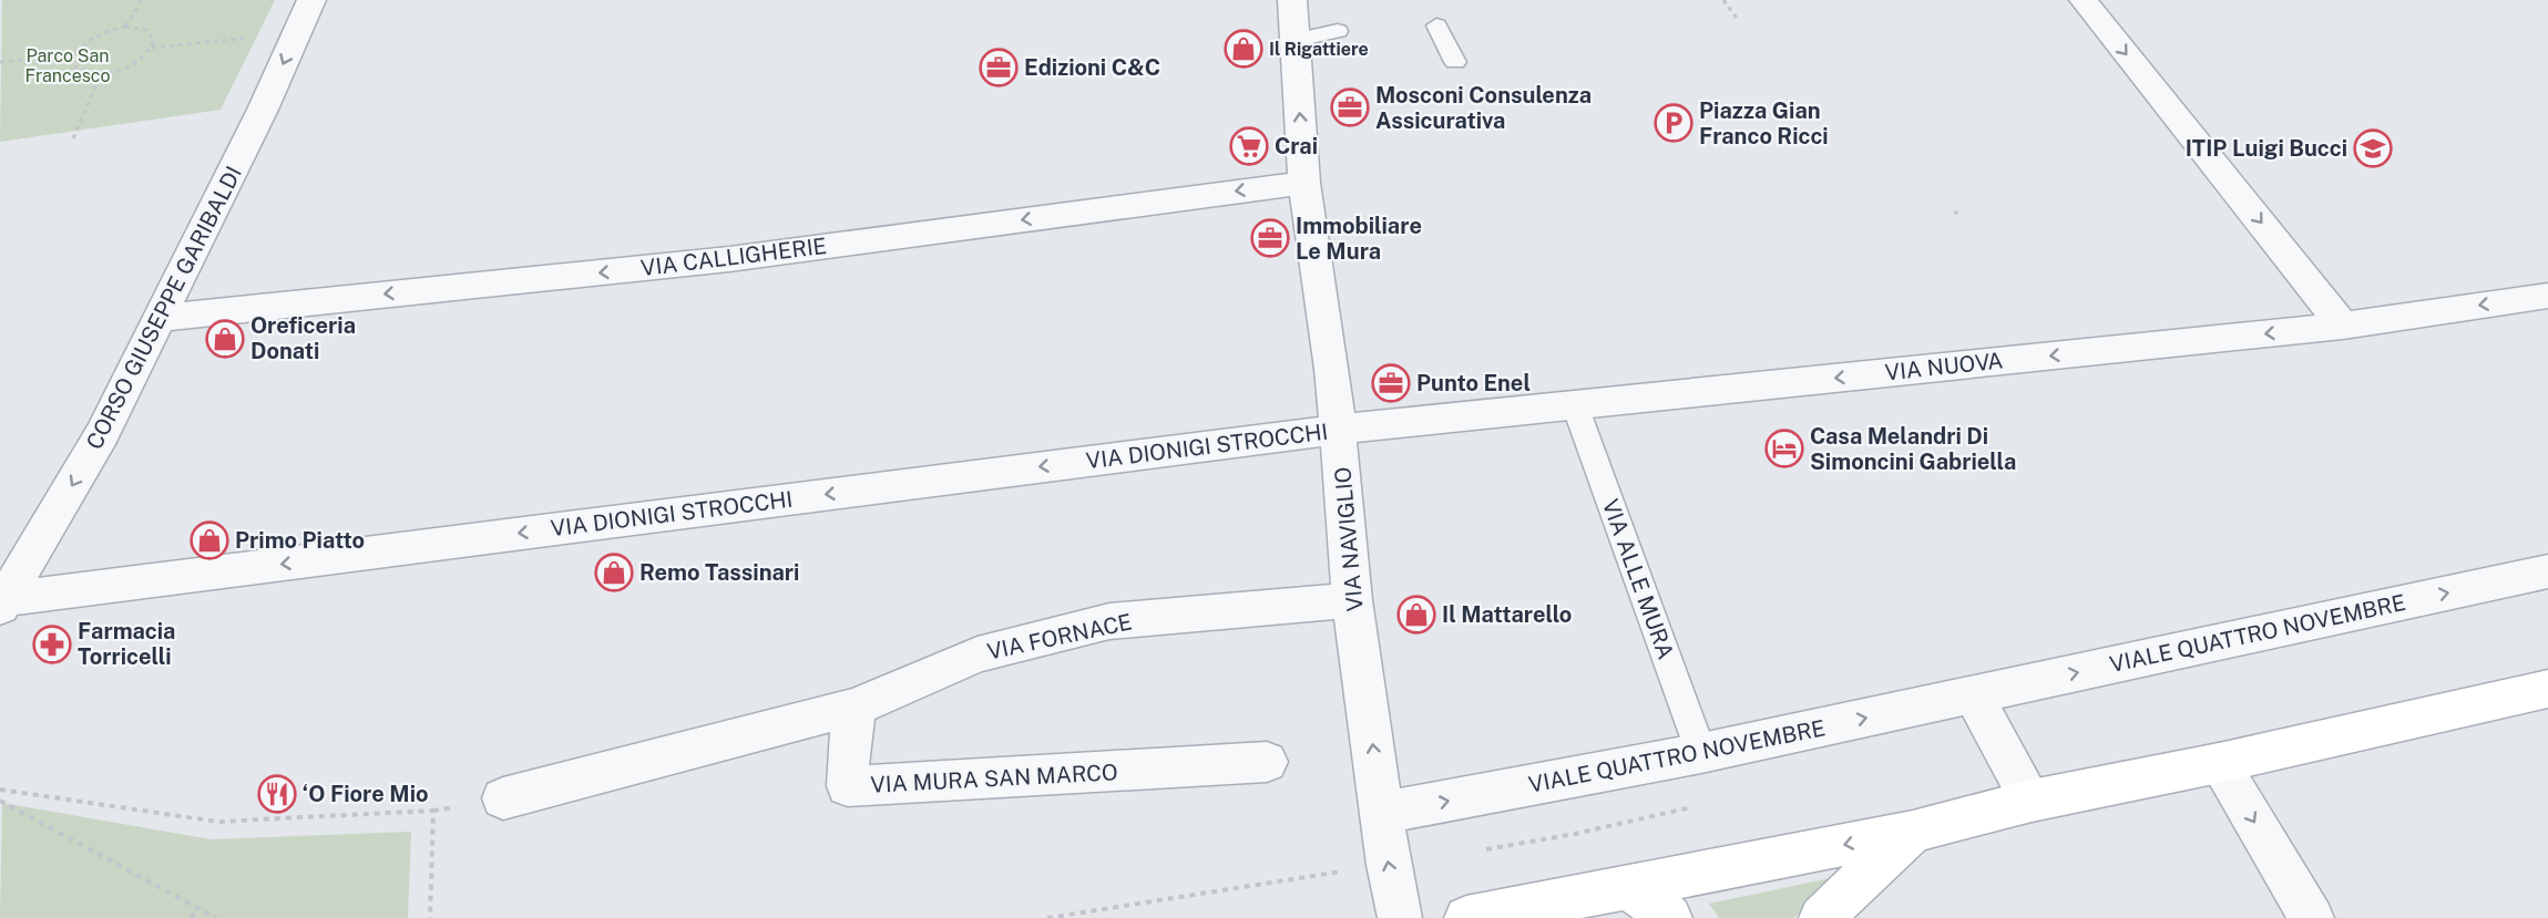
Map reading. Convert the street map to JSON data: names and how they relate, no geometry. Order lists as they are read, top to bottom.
{
  "streets": {
    "street": [
      "VIA CALLIGHERIE",
      "CORSO GIUSEPPE GARIBALDI",
      "VIA NUOVA",
      "VIA DIONIGI STROCCHI",
      "VIA NAVIGLIO",
      "VIALE QUATTRO NOVEMBRE",
      "VIA FORNACE",
      "VIA MURA SAN MARCO"
    ],
    "lane": ["VIA ALLE MURA"]
  },
  "crossings": [
    ["VIA CALLIGHERIE", "CORSO GIUSEPPE GARIBALDI"],
    ["VIA CALLIGHERIE", "VIA NAVIGLIO"],
    ["CORSO GIUSEPPE GARIBALDI", "VIA DIONIGI STROCCHI"],
    ["VIA NUOVA", "VIA DIONIGI STROCCHI"],
    ["VIA NUOVA", "VIA NAVIGLIO"],
    ["VIA NUOVA", "VIA ALLE MURA"],
    ["VIA DIONIGI STROCCHI", "VIA NAVIGLIO"],
    ["VIA NAVIGLIO", "VIALE QUATTRO NOVEMBRE"],
    ["VIA NAVIGLIO", "VIA FORNACE"],
    ["VIA ALLE MURA", "VIALE QUATTRO NOVEMBRE"],
    ["VIA FORNACE", "VIA MURA SAN MARCO"]
  ],
  "one_way": [
    "VIA CALLIGHERIE",
    "CORSO GIUSEPPE GARIBALDI",
    "VIA NUOVA",
    "VIA DIONIGI STROCCHI",
    "VIA NAVIGLIO",
    "VIALE QUATTRO NOVEMBRE"
  ],
  "parks": ["Parco San Francesco"],
  "places": {
    "shop": [
      "Il Rigattiere",
      "Oreficeria Donati",
      "Primo Piatto",
      "Remo Tassinari",
      "Il Mattarello"
    ],
    "office": [
      "Edizioni C&C",
      "Mosconi Consulenza Assicurativa",
      "Immobiliare Le Mura",
      "Punto Enel"
    ],
    "parking": ["Piazza Gian Franco Ricci"],
    "supermarket": ["Crai"],
    "school or university": ["ITIP Luigi Bucci"],
    "hotel": ["Casa Melandri Di Simoncini Gabriella"],
    "pharmacy": ["Farmacia Torricelli"],
    "restaurant": ["‘O Fiore Mio"]
  }
}
